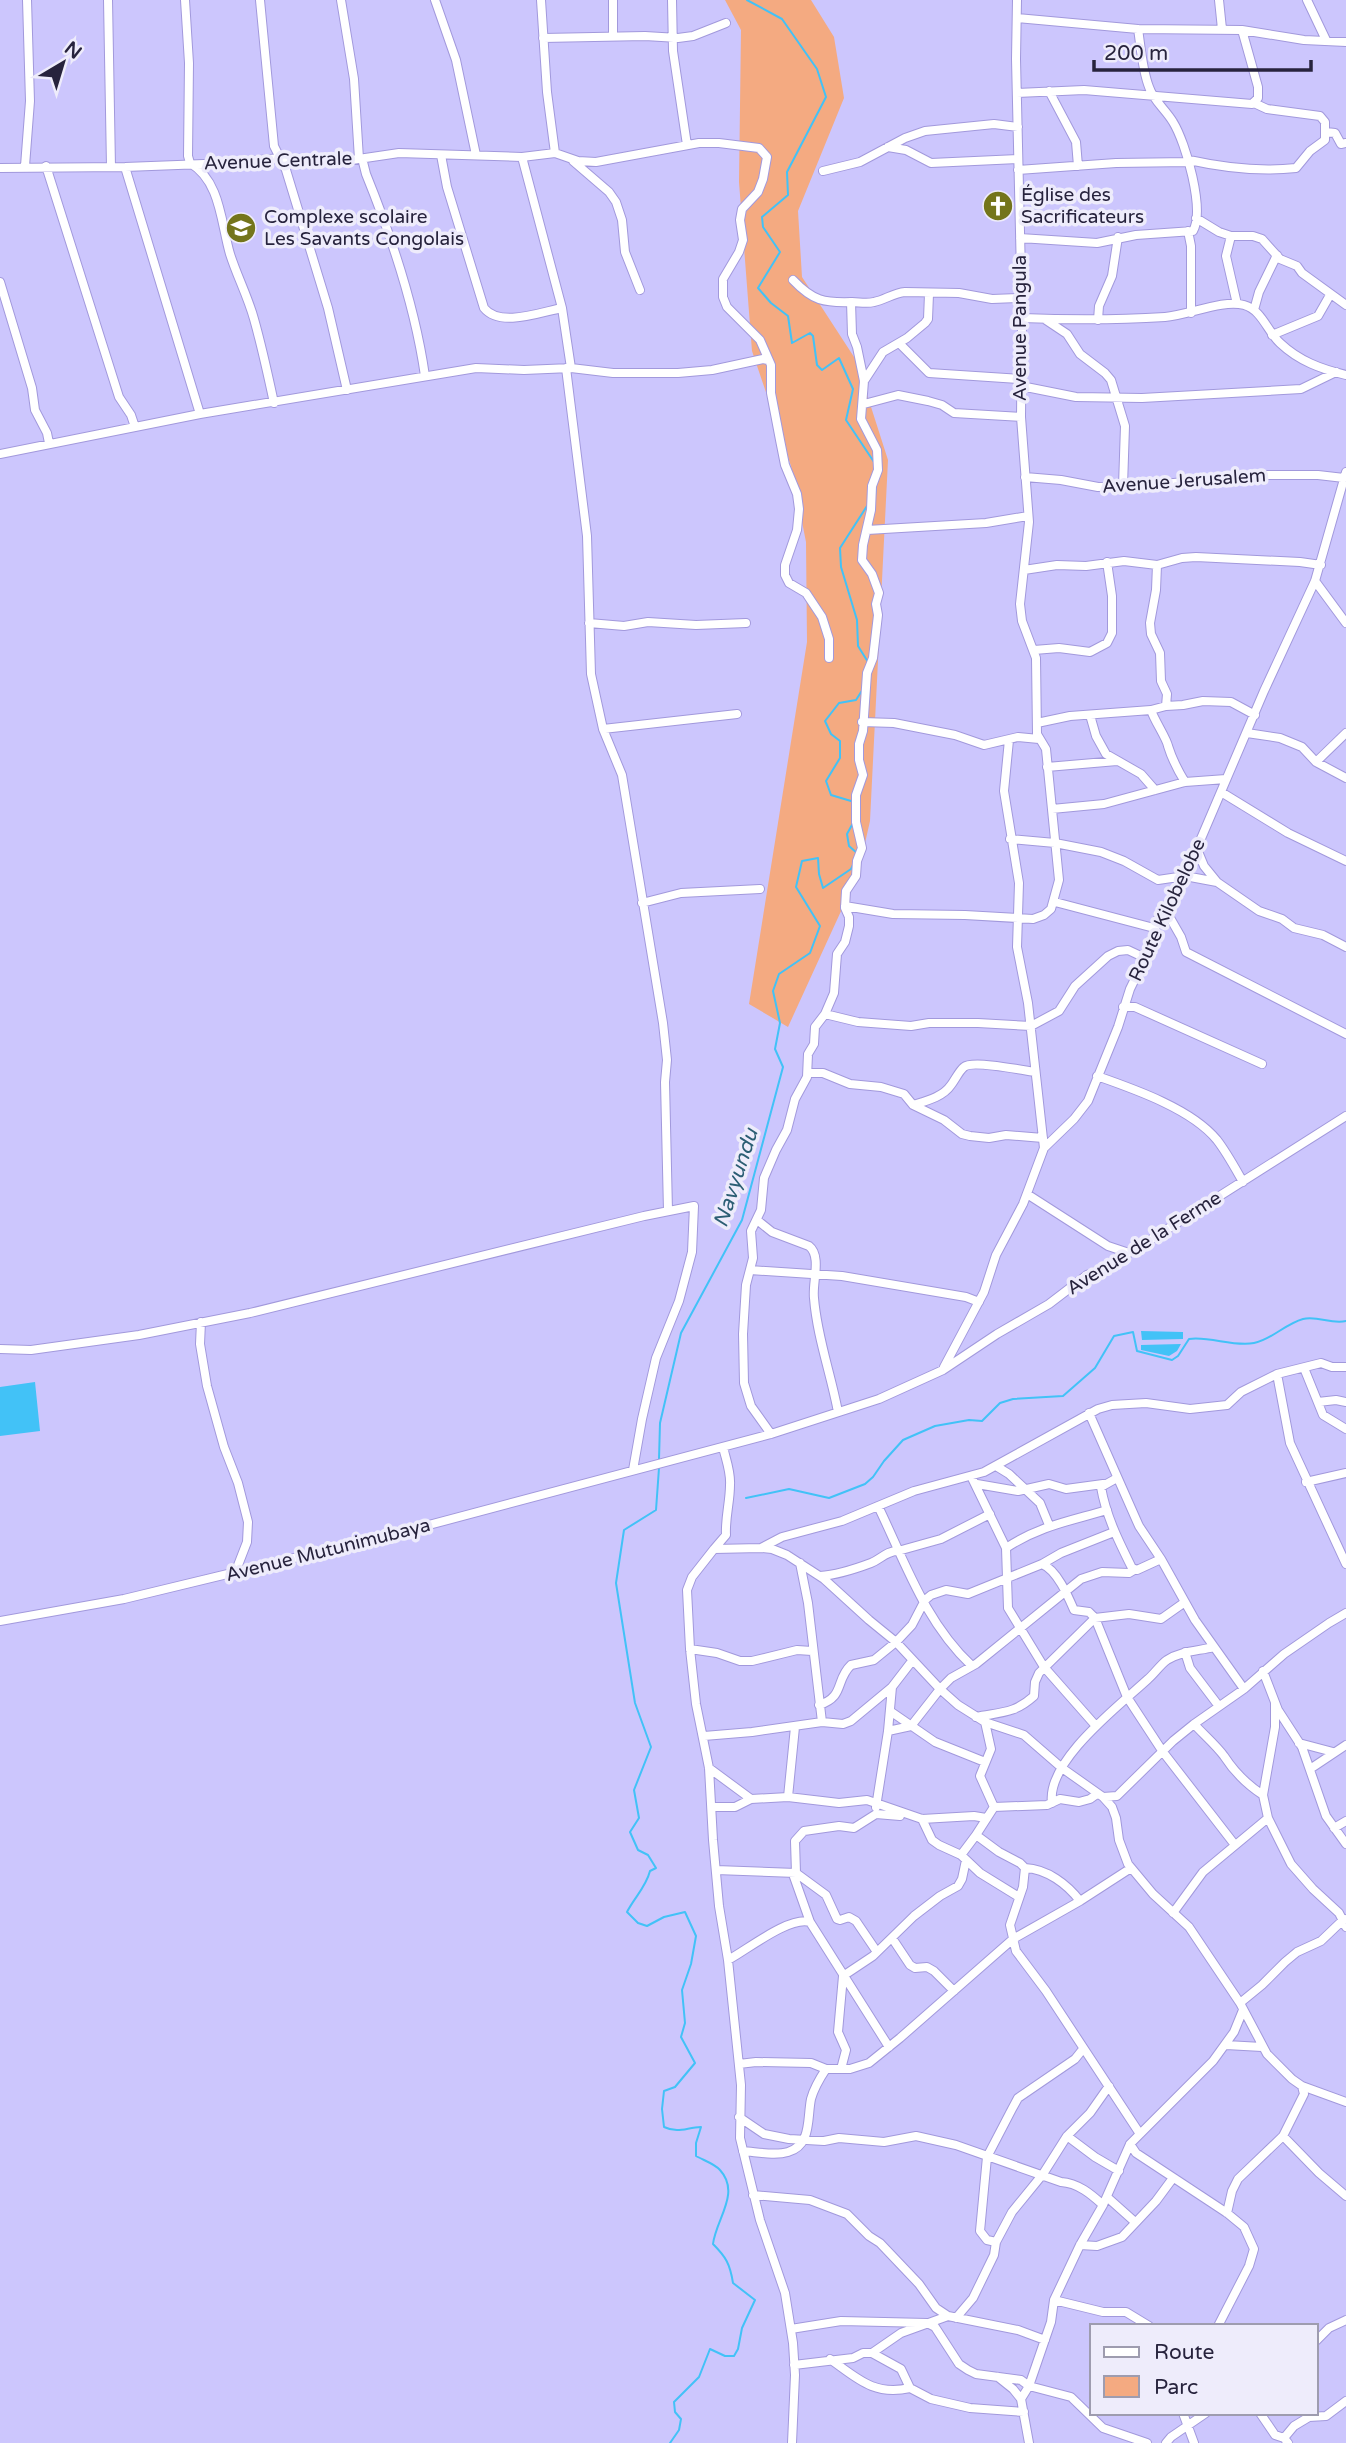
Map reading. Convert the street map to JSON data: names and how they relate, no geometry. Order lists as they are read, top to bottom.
{
  "streets": {
    "street": [
      "Avenue Centrale",
      "Avenue Pangula",
      "Avenue Jerusalem",
      "Route Kilobelobe",
      "Avenue de la Ferme",
      "Avenue Mutunimubaya"
    ]
  },
  "crossings": [
    ["Avenue Pangula", "Avenue Jerusalem"],
    ["Avenue Jerusalem", "Route Kilobelobe"],
    ["Route Kilobelobe", "Avenue de la Ferme"],
    ["Avenue de la Ferme", "Avenue Mutunimubaya"]
  ],
  "water": ["Navyundu"],
  "places": {
    "church": ["Église des Sacrificateurs"],
    "school or university": ["Complexe scolaire Les Savants Congolais"]
  },
  "legend": ["Route", "Parc"],
  "scale_bar": "200 m",
  "north": "top right"
}
